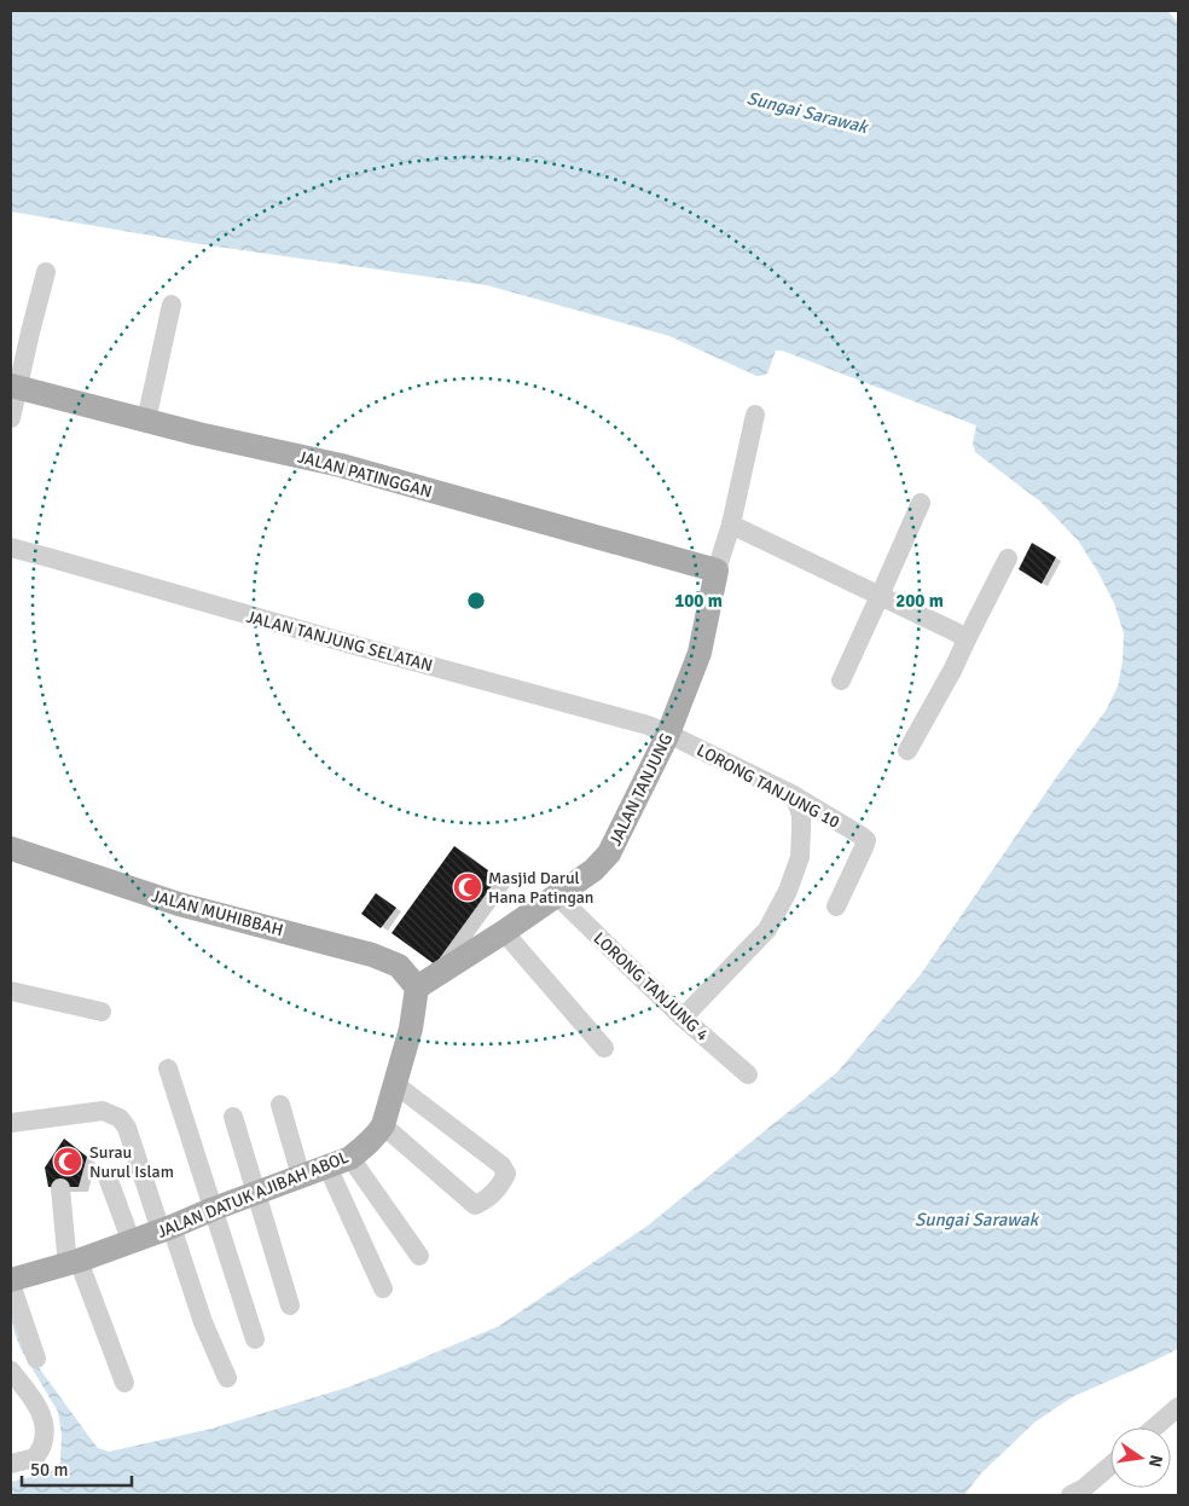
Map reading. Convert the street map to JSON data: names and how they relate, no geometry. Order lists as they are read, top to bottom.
{
  "streets": {
    "main road": [
      "JALAN PATINGGAN",
      "JALAN TANJUNG",
      "JALAN MUHIBBAH",
      "JALAN DATUK AJIBAH ABOL"
    ],
    "street": ["JALAN TANJUNG SELATAN", "LORONG TANJUNG 10", "LORONG TANJUNG 4"]
  },
  "crossings": [
    ["JALAN PATINGGAN", "JALAN TANJUNG"],
    ["JALAN TANJUNG SELATAN", "LORONG TANJUNG 10"],
    ["JALAN TANJUNG SELATAN", "JALAN TANJUNG"],
    ["LORONG TANJUNG 10", "JALAN TANJUNG"],
    ["JALAN TANJUNG", "JALAN MUHIBBAH"],
    ["JALAN TANJUNG", "LORONG TANJUNG 4"],
    ["JALAN TANJUNG", "JALAN DATUK AJIBAH ABOL"],
    ["JALAN MUHIBBAH", "JALAN DATUK AJIBAH ABOL"]
  ],
  "water": ["Sungai Sarawak"],
  "places": {
    "mosque": ["Masjid Darul Hana Patingan", "Surau Nurul Islam"]
  },
  "scale_bar": "50 m",
  "north": "right",
  "rings": ["100 m", "200 m"]
}
